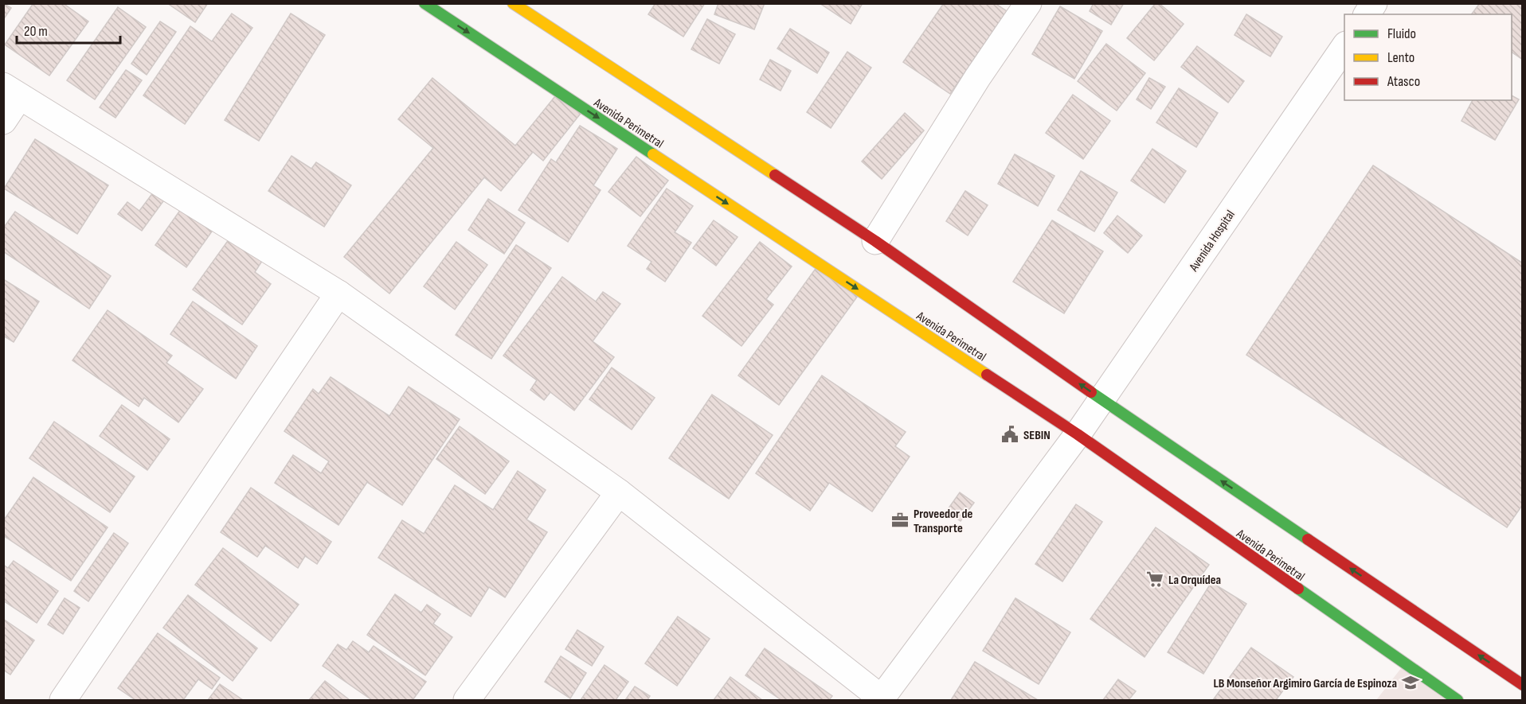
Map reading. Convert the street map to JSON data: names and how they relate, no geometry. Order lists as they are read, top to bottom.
{
  "streets": {
    "street": ["Avenida Perimetral", "Avenida Hospital"]
  },
  "crossings": [
    ["Avenida Perimetral", "Avenida Hospital"]
  ],
  "places": {
    "public building": ["SEBIN"],
    "office": ["Proveedor de Transporte"],
    "supermarket": ["La Orquídea"],
    "school or university": ["LB Monseñor Argimiro García de Espinoza"]
  },
  "legend": ["Fluido", "Lento", "Atasco"],
  "scale_bar": "20 m"
}
